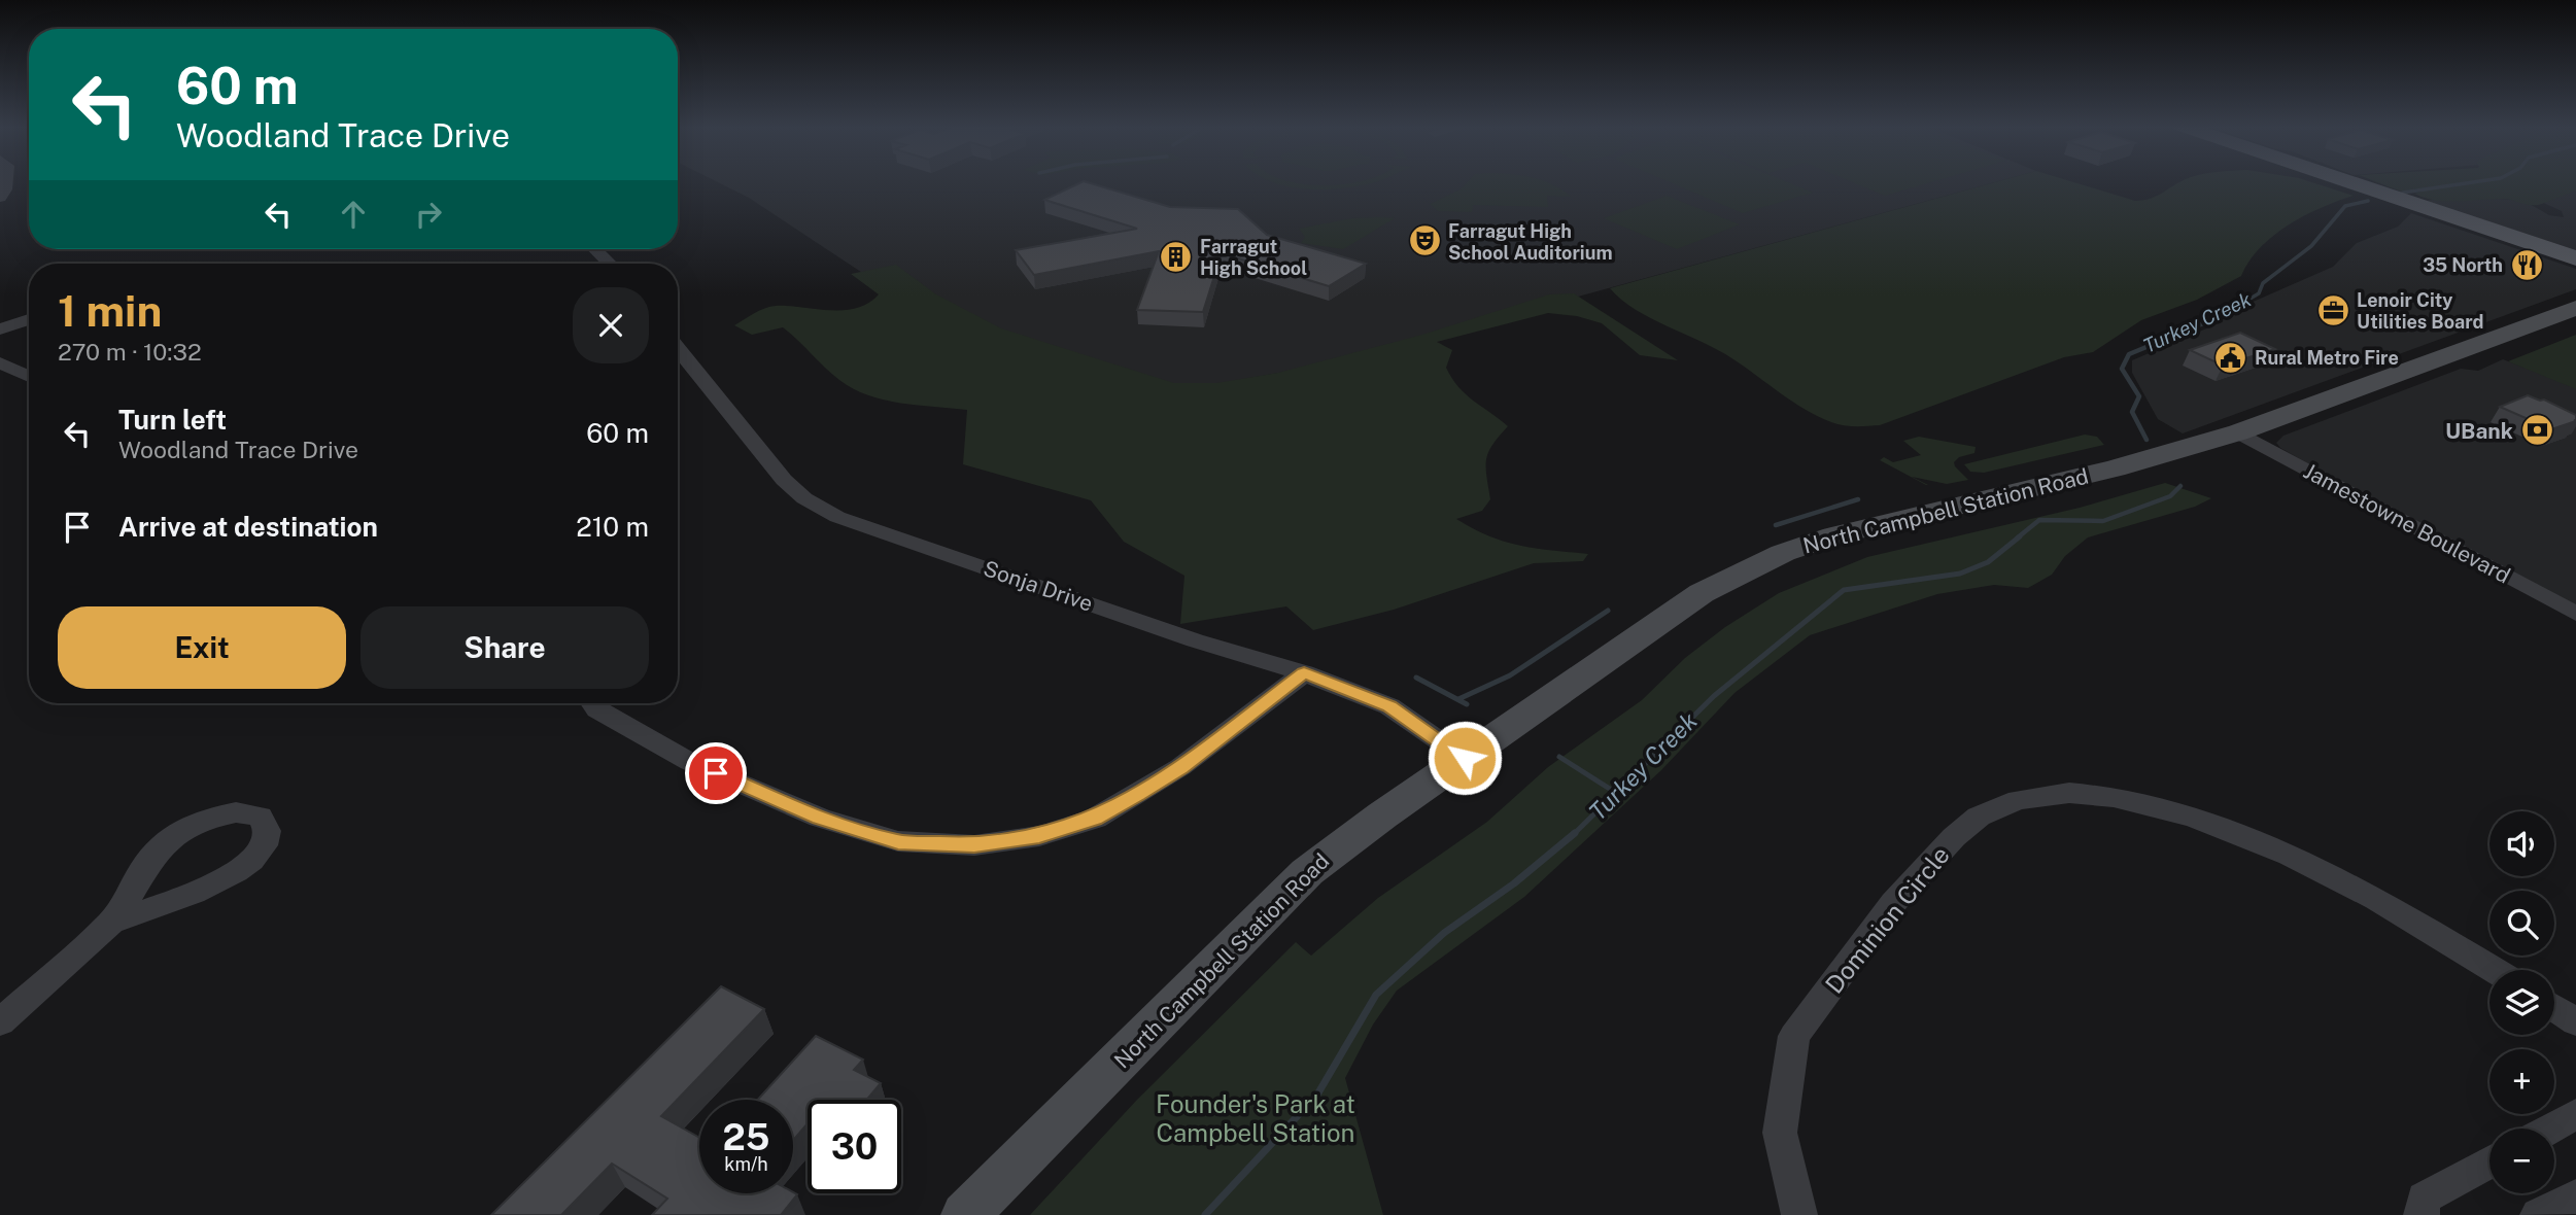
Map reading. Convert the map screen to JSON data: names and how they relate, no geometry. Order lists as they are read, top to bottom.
{
  "streets": {
    "main road": ["North Campbell Station Road"],
    "street": ["Jamestowne Boulevard", "Sonja Drive", "Dominion Circle"]
  },
  "crossings": [
    ["North Campbell Station Road", "Jamestowne Boulevard"],
    ["North Campbell Station Road", "Sonja Drive"]
  ],
  "water": ["Turkey Creek"],
  "parks": ["Founder's Park at Campbell Station"],
  "places": {
    "theatre": ["Farragut High School Auditorium"],
    "building": ["Farragut High School"],
    "restaurant": ["35 North"],
    "office": ["Lenoir City Utilities Board"],
    "public building": ["Rural Metro Fire"],
    "bank": ["UBank"]
  },
  "page": {
    "turn": ["60 m", "Woodland Trace Drive"],
    "heading": ["1 min", "270 m · 10:32"],
    "list": [
      {
        "name": "Turn left",
        "note": "Woodland Trace Drive",
        "value": "60 m"
      },
      {
        "name": "Arrive at destination",
        "value": "210 m"
      }
    ],
    "buttons": ["Exit", "Share"],
    "map_buttons": ["+", "−"],
    "speed": "25 km/h",
    "limit": "30"
  }
}
